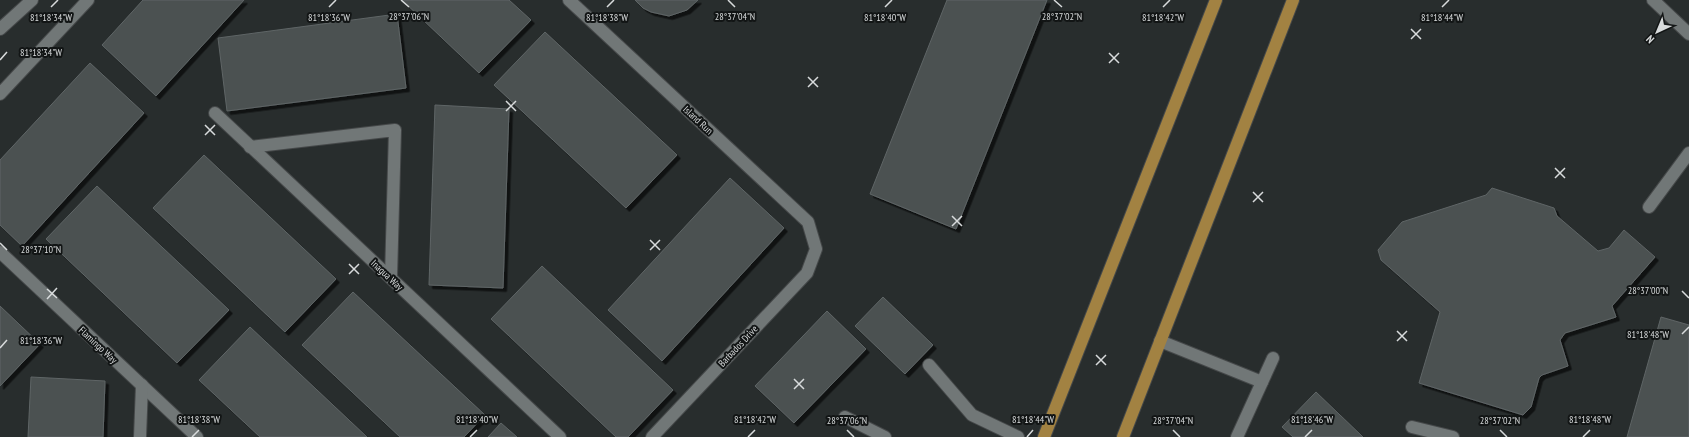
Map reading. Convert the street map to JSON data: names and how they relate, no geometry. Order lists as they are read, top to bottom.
{
  "streets": {
    "street": [
      "Island Run",
      "Inagua Way",
      "Flamingo Way",
      "Barbados Drive"
    ]
  },
  "crossings": [
    ["Island Run", "Barbados Drive"]
  ],
  "north": "bottom left",
  "coordinates": [
    "28°37'06\"N",
    "28°37'02\"N",
    "28°37'04\"N",
    "81°18'34\"W",
    "81°18'36\"W",
    "81°18'38\"W",
    "81°18'40\"W",
    "81°18'42\"W",
    "81°18'44\"W",
    "28°37'10\"N",
    "28°37'00\"N",
    "81°18'48\"W",
    "81°18'46\"W"
  ]
}
